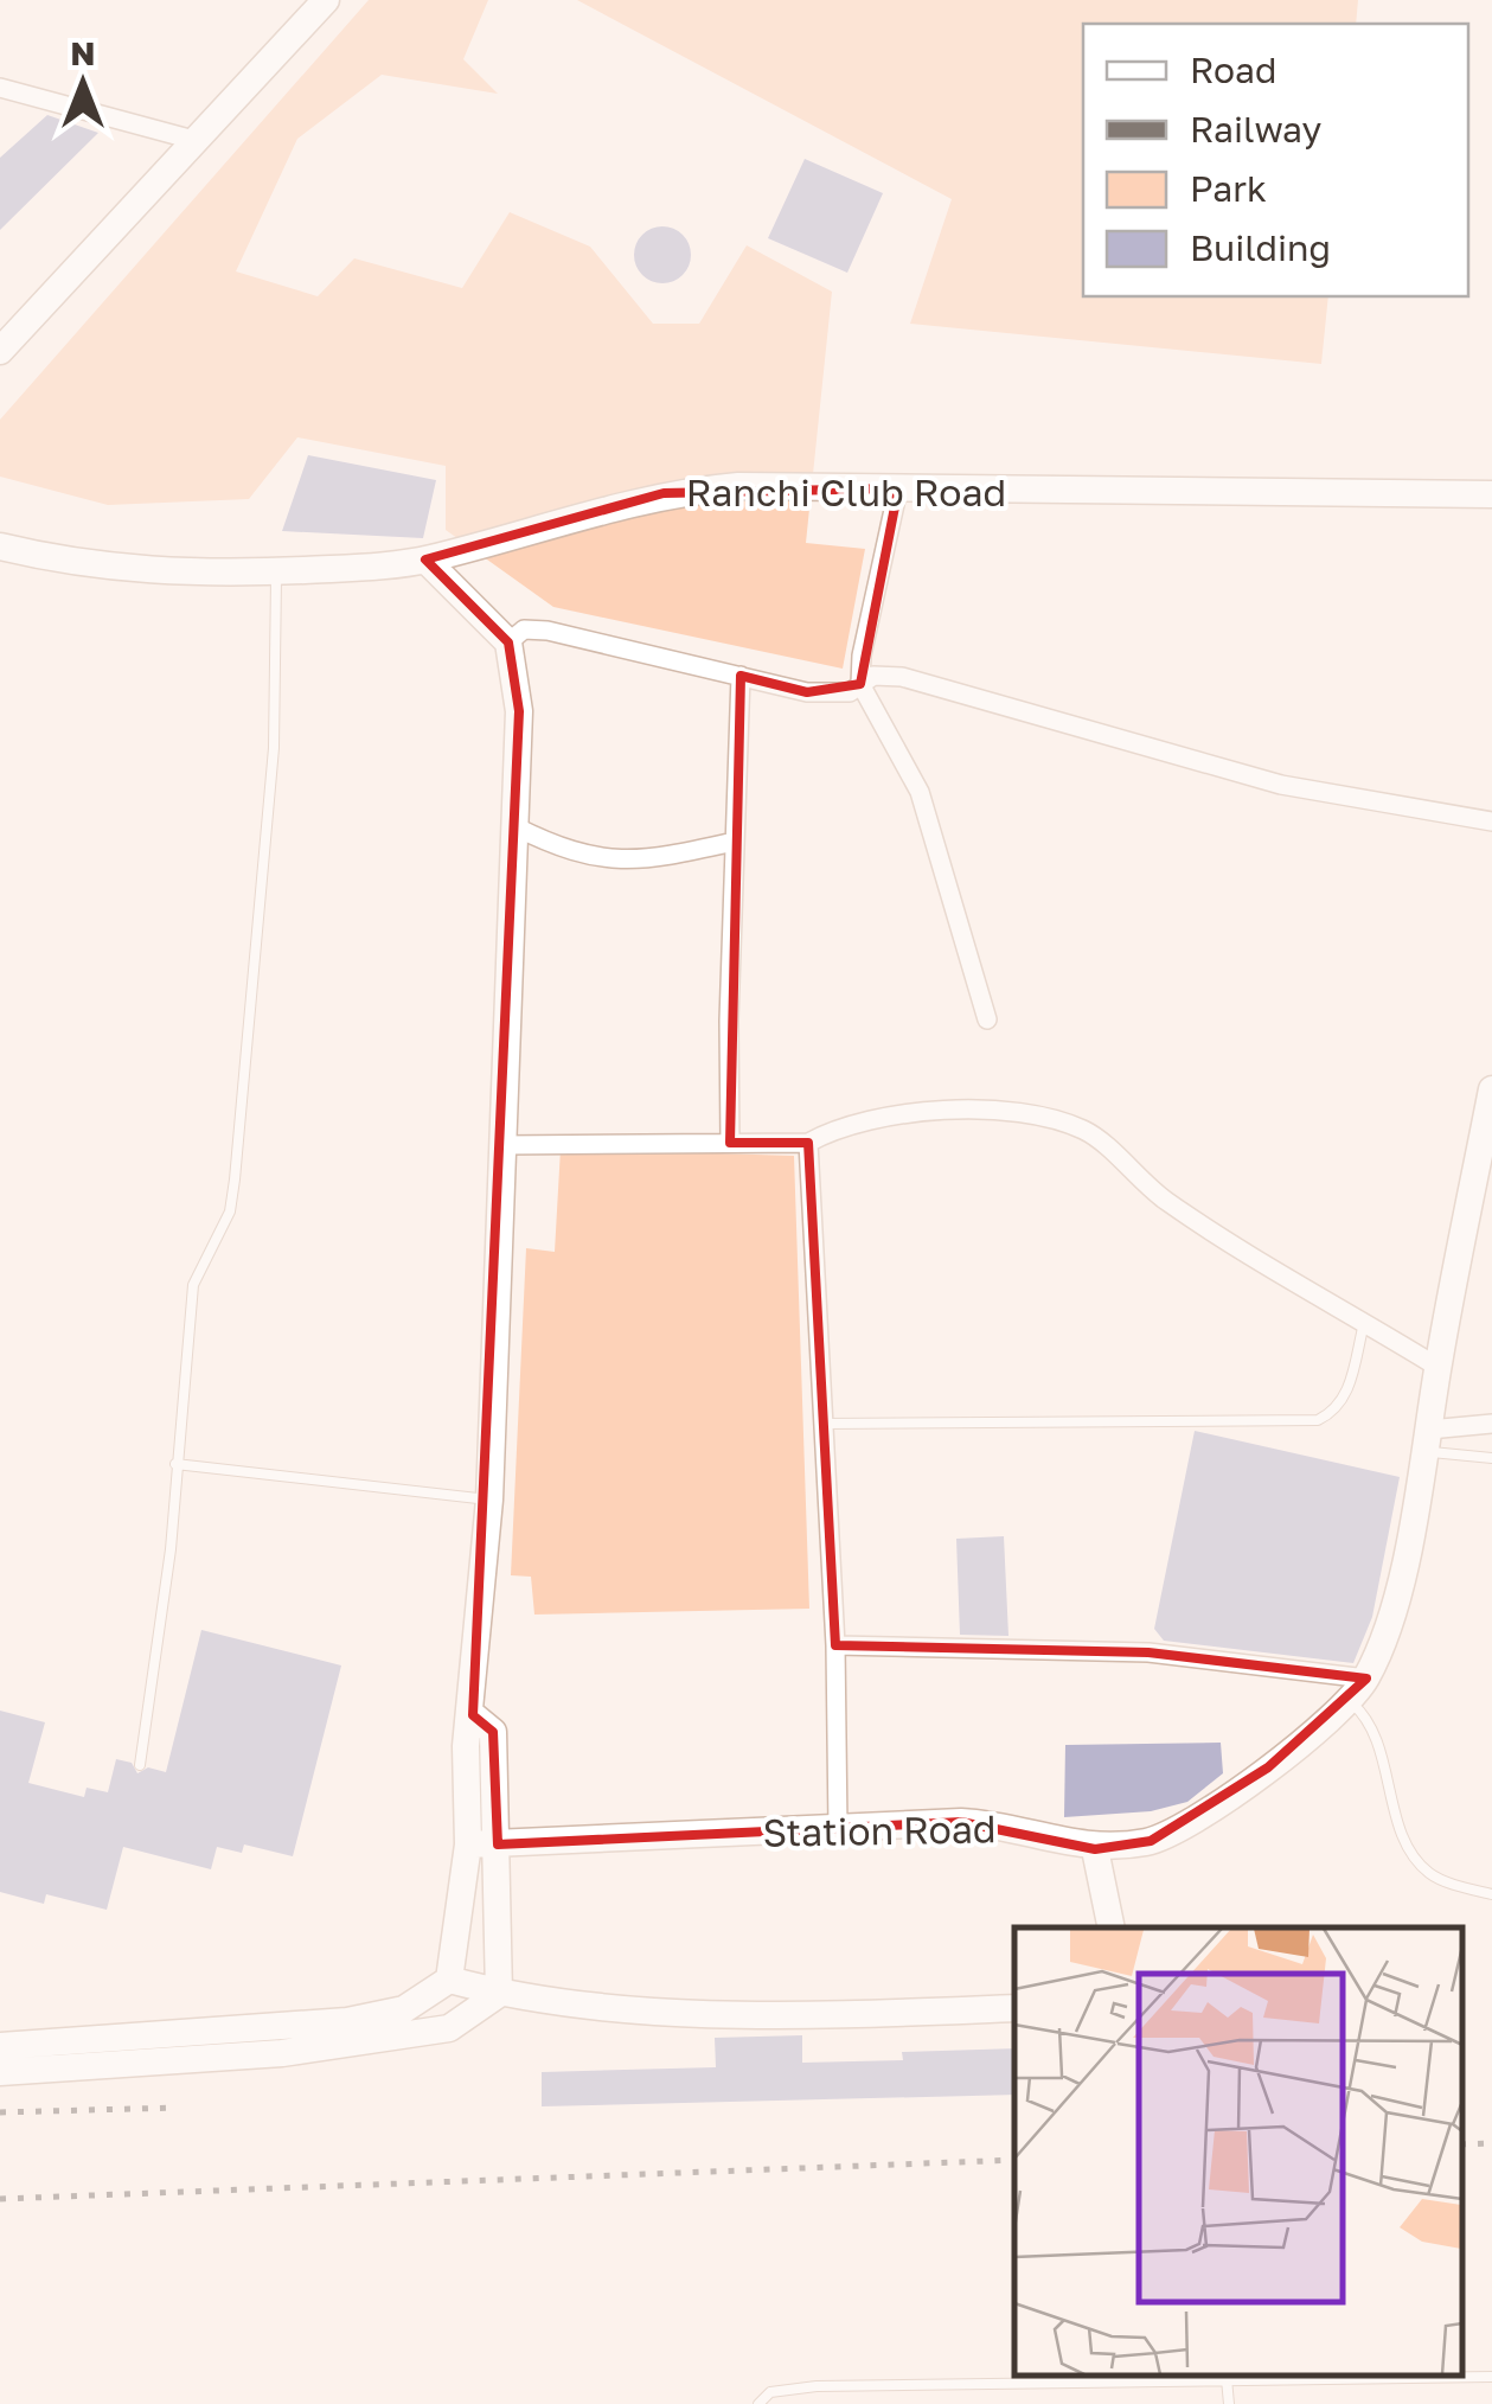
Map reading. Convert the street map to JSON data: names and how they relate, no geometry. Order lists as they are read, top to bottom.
{
  "streets": {
    "street": ["Ranchi Club Road", "Station Road"]
  },
  "legend": [
    "Road",
    "Railway",
    "Park",
    "Building"
  ],
  "north": "top"
}
